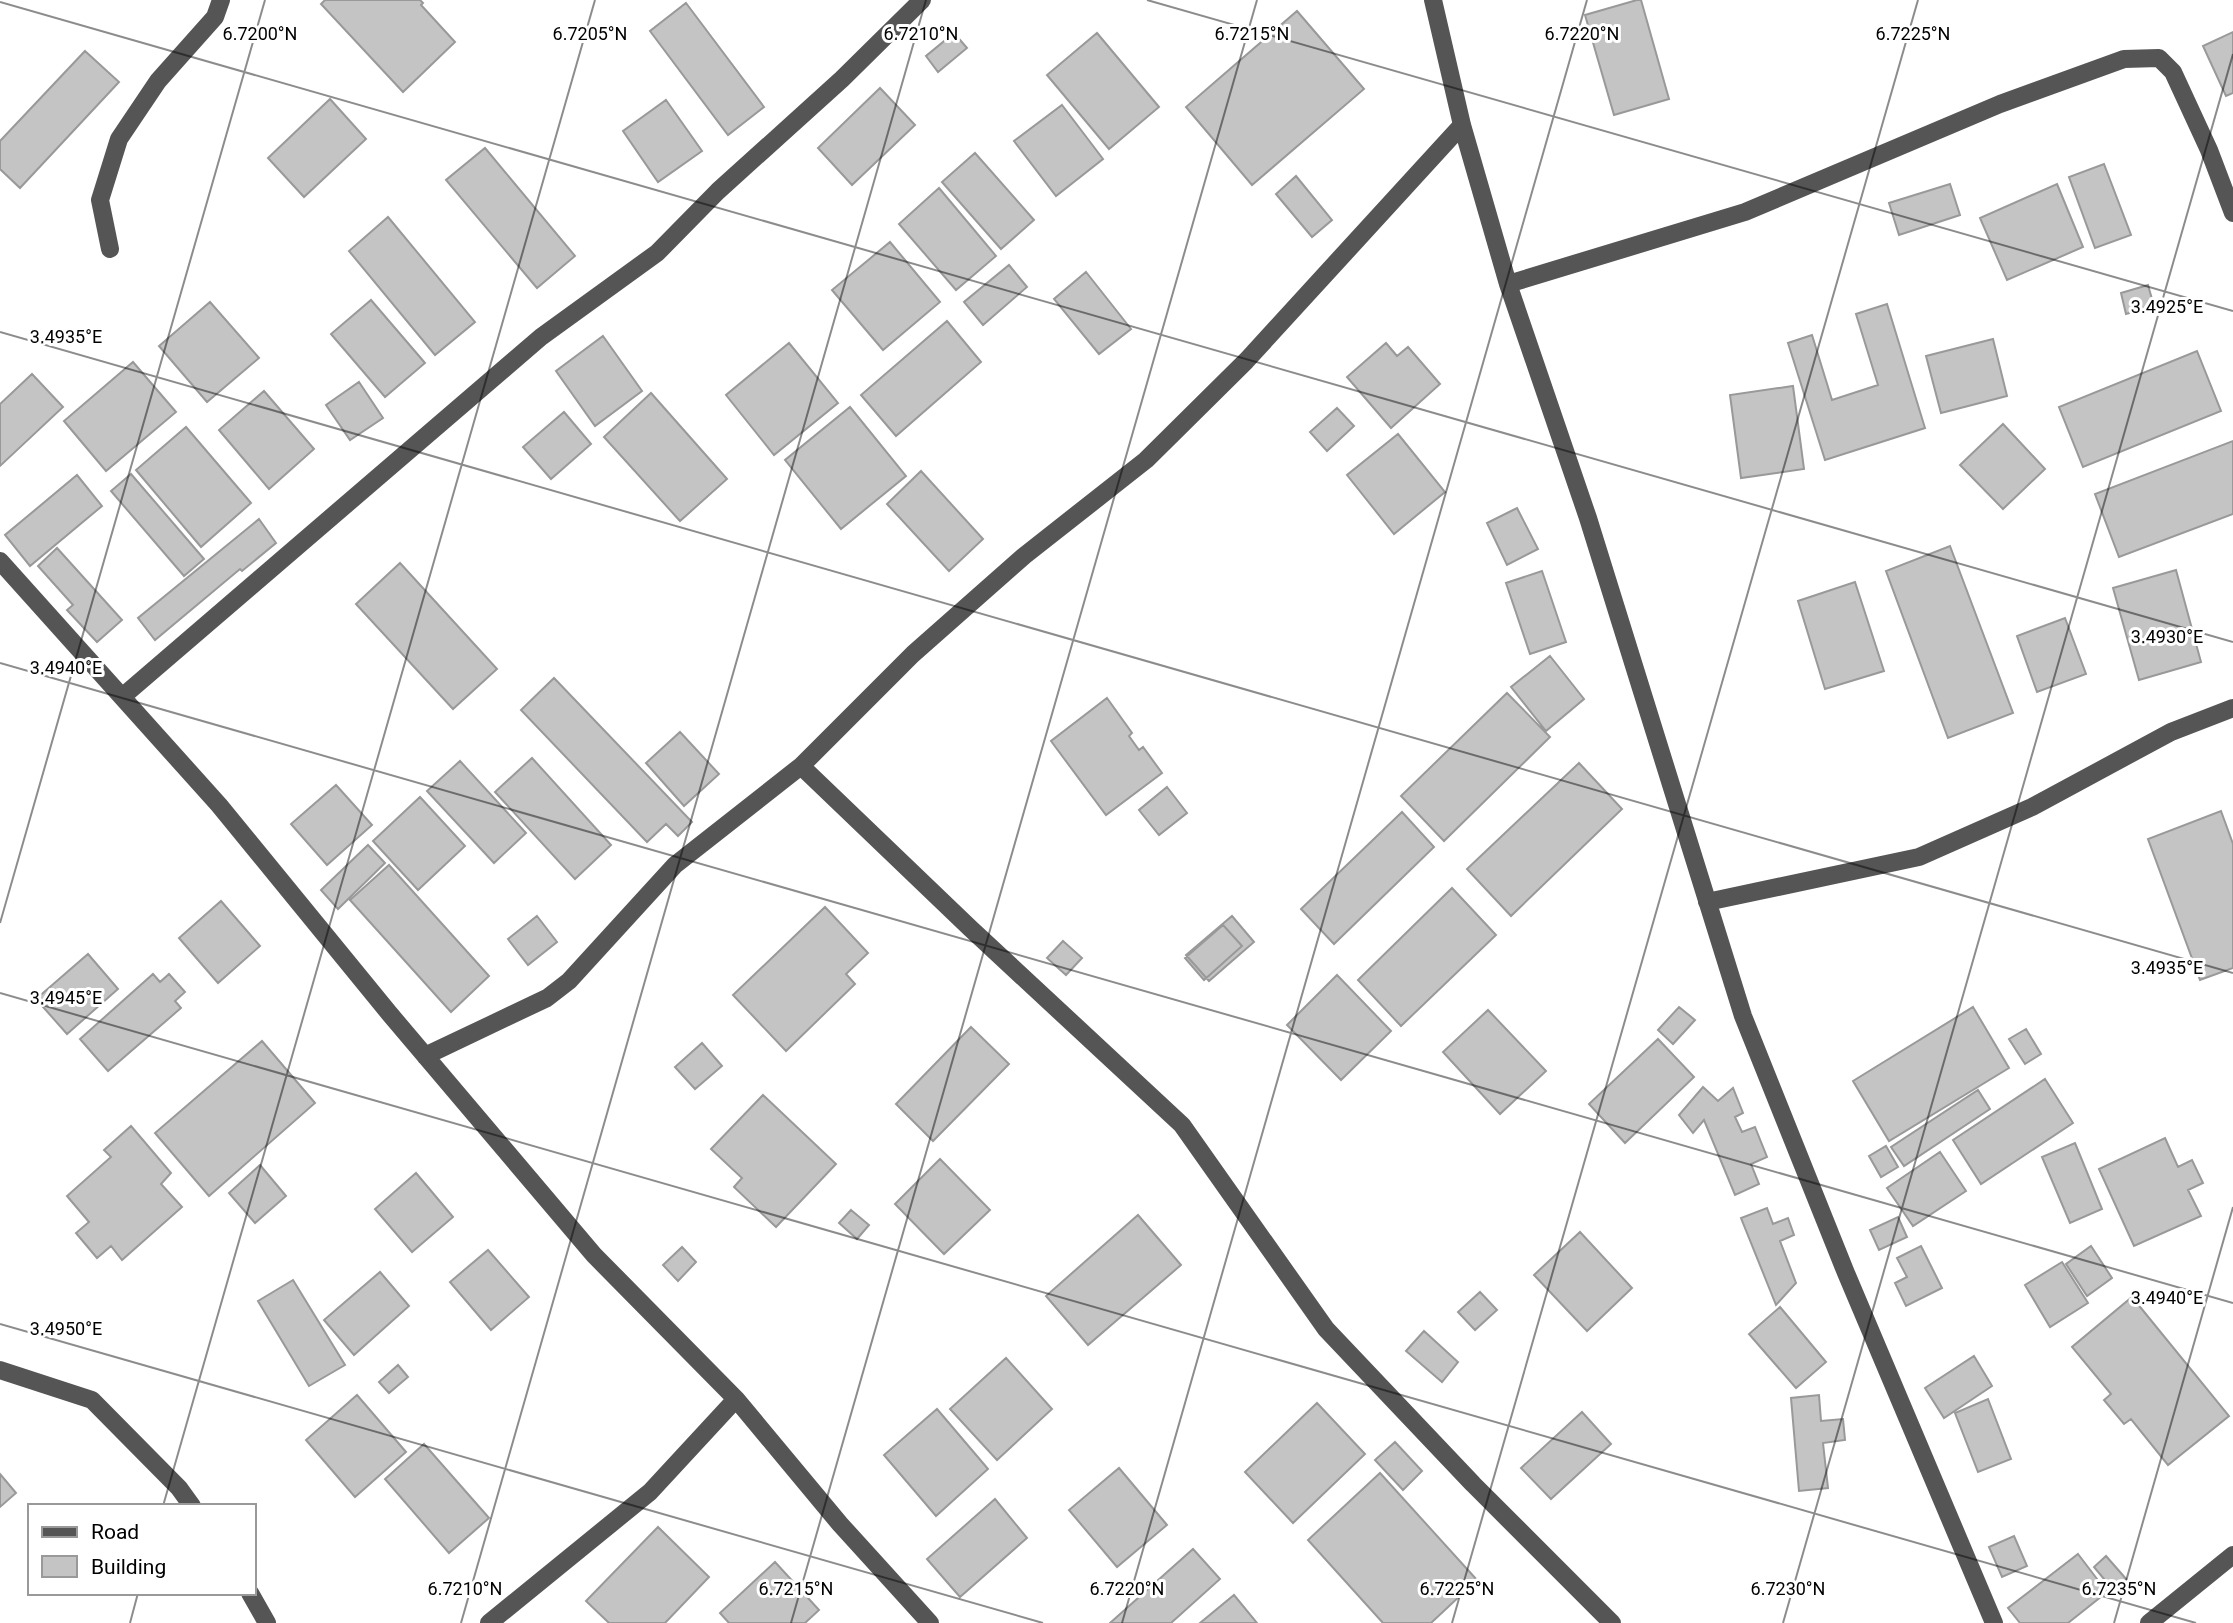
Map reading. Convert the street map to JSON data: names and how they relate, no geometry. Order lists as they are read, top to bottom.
{
  "legend": ["Road", "Building"],
  "coordinates": [
    "6.7200°N",
    "6.7205°N",
    "6.7210°N",
    "6.7215°N",
    "6.7220°N",
    "6.7225°N",
    "3.4925°E",
    "3.4935°E",
    "3.4930°E",
    "3.4940°E",
    "3.4945°E",
    "3.4950°E",
    "6.7230°N",
    "6.7235°N"
  ]
}
